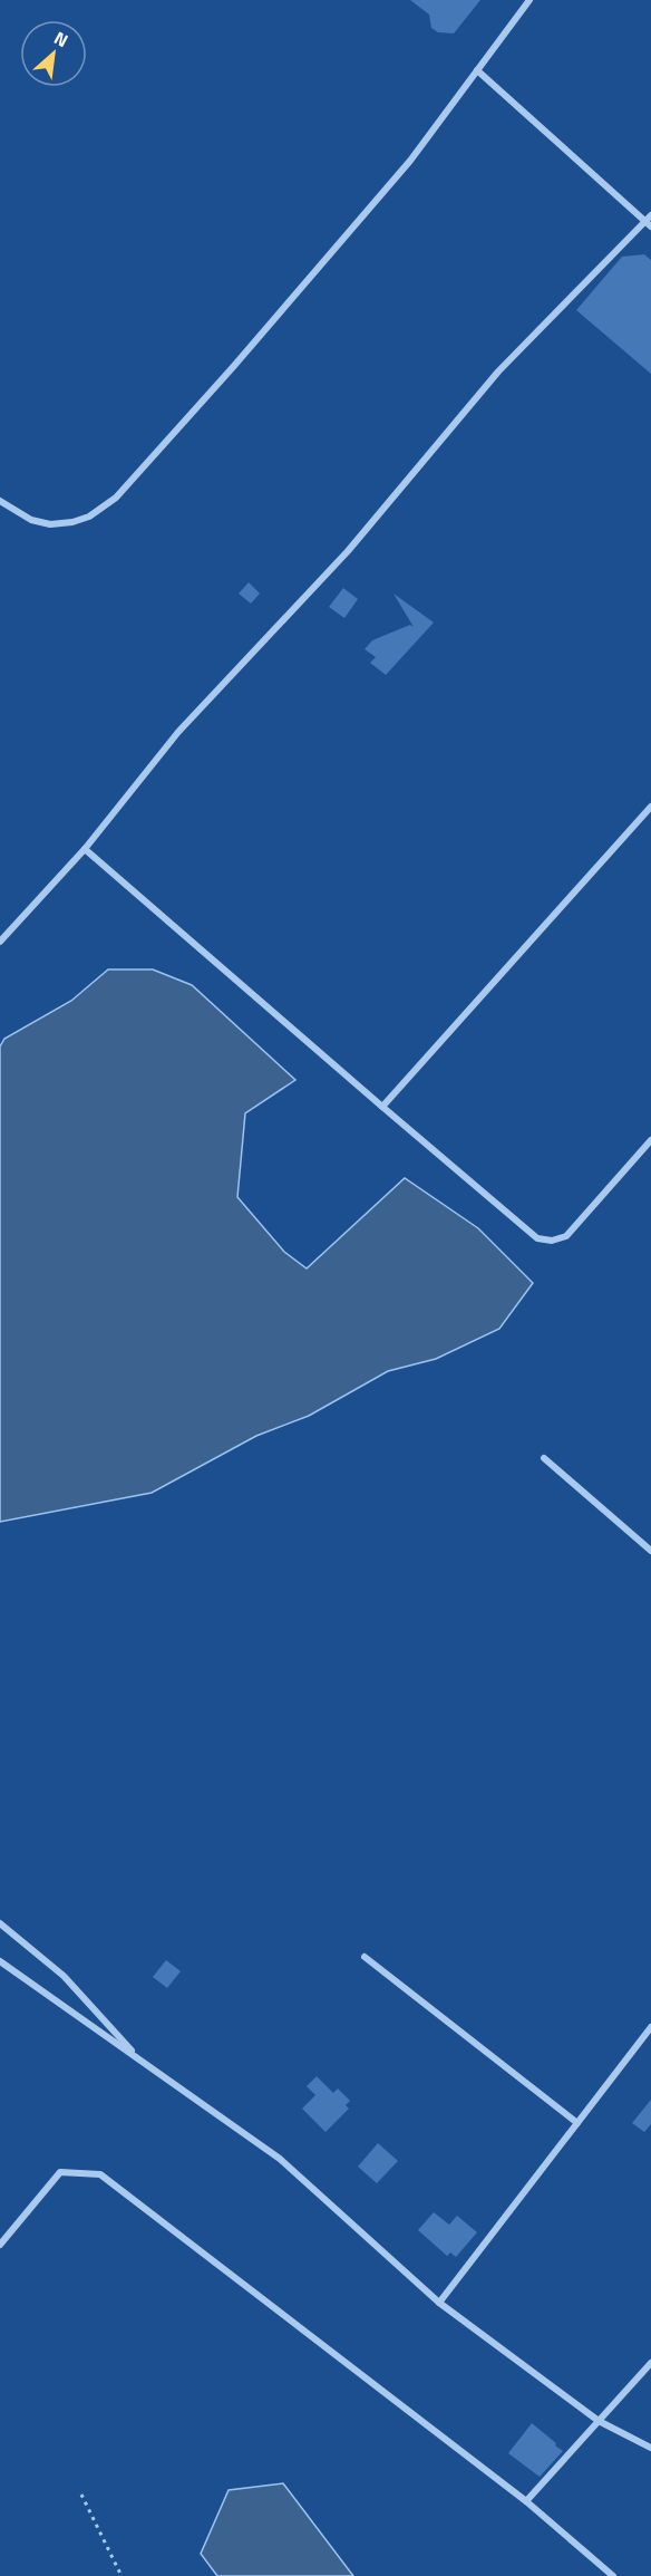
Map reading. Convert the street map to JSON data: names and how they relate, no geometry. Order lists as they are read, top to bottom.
{
  "north": "top right"
}
